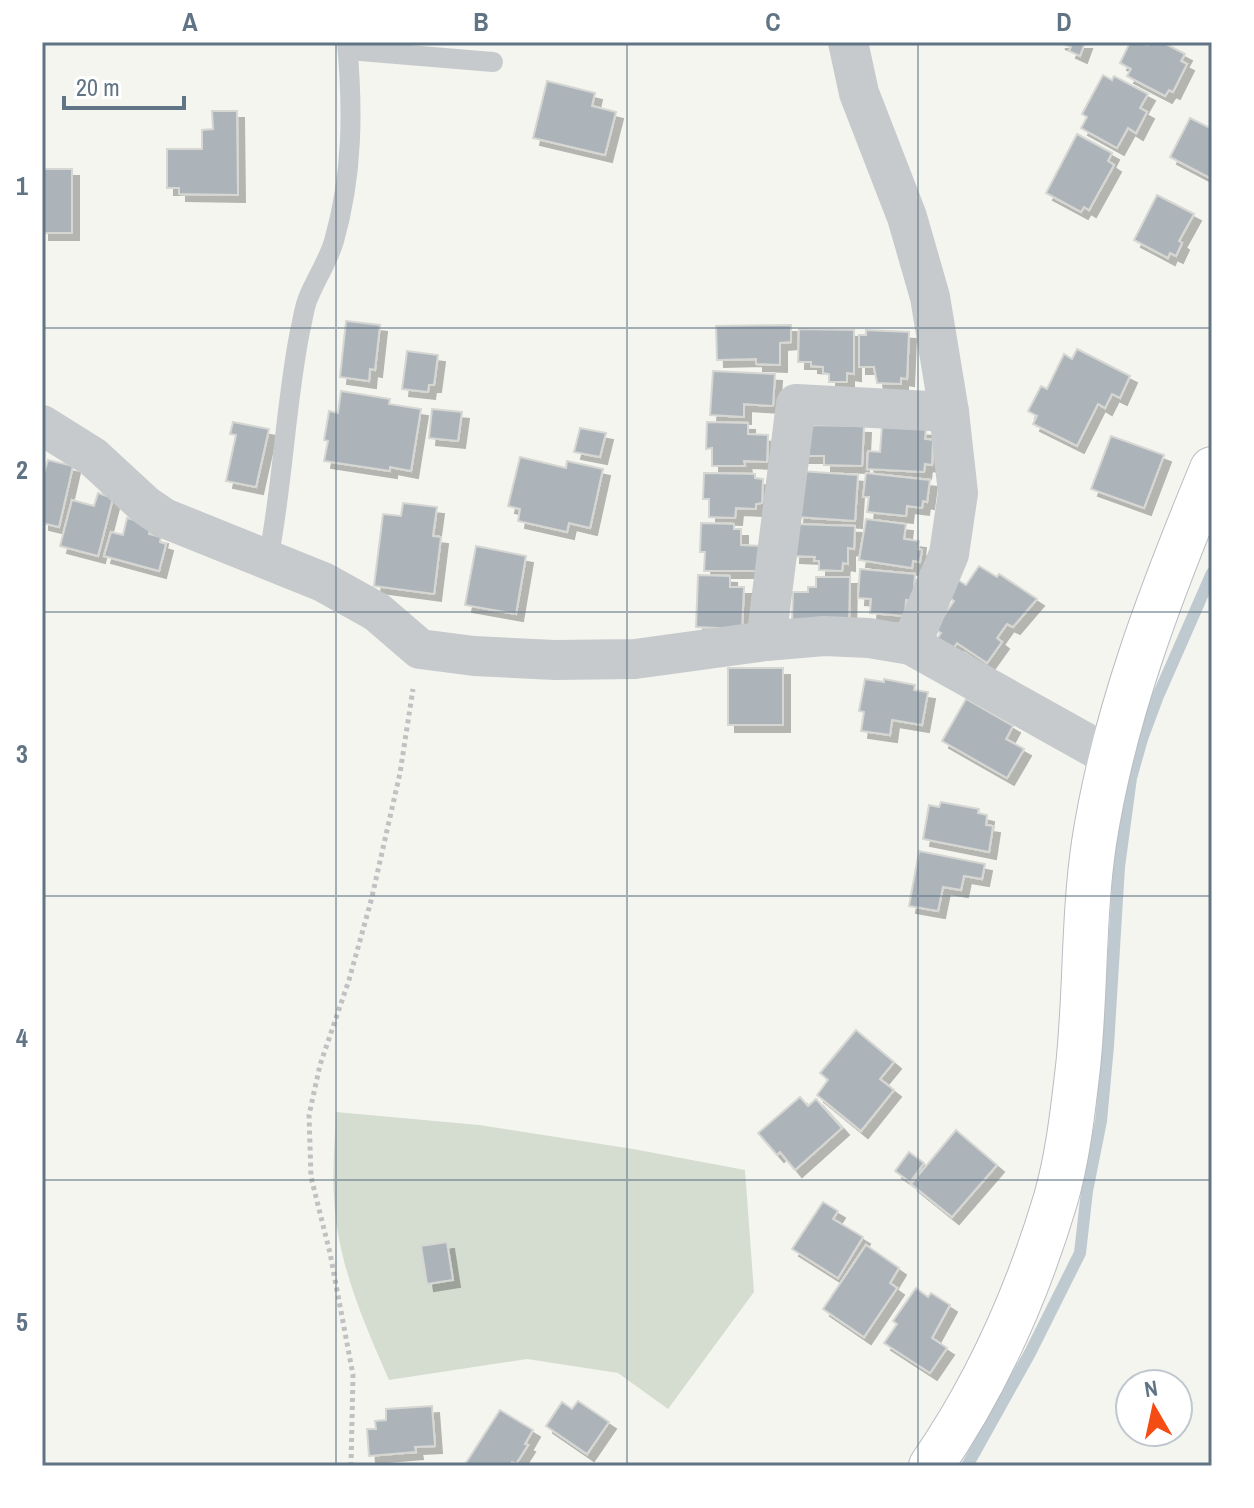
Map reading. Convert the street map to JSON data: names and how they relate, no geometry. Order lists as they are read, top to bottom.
{
  "scale_bar": "20 m",
  "north": "top",
  "grid": {
    "columns": [
      "A",
      "B",
      "C",
      "D"
    ],
    "rows": [
      "1",
      "2",
      "3",
      "4",
      "5"
    ]
  }
}
